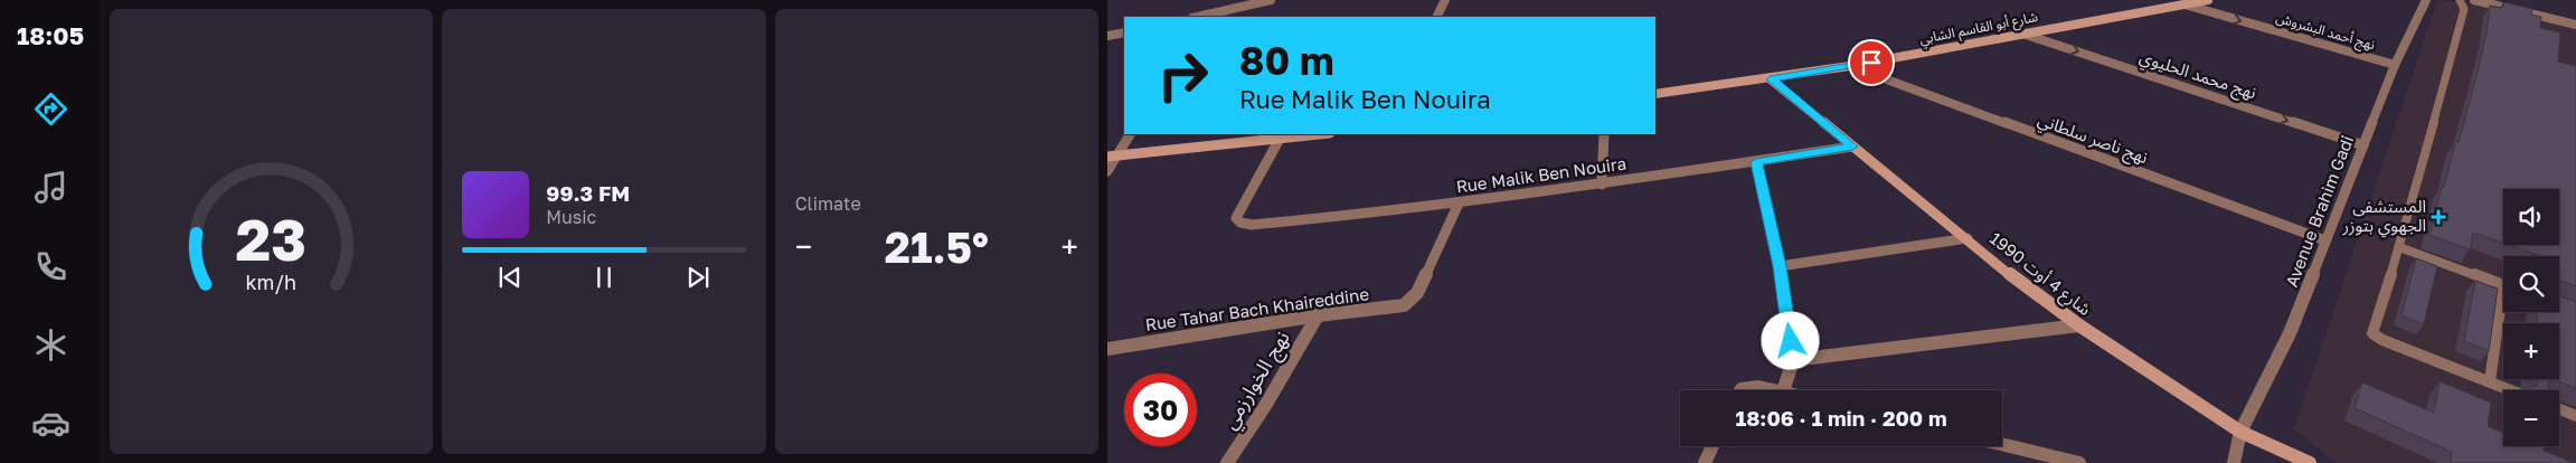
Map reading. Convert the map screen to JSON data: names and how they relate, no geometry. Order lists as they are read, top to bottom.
{
  "streets": {
    "main road": ["شارع أبو القاسم الشابي", "شارع 4 أوت 1990"],
    "street": [
      "نهج أحمد البشروش",
      "نهج محمد الحليوي",
      "نهج ناصر سلطاني",
      "Rue Malik Ben Nouira",
      "Avenue Brahim Gadi",
      "Rue Tahar Bach Khaireddine",
      "نهج الخوارزمي"
    ]
  },
  "crossings": [
    ["شارع أبو القاسم الشابي", "نهج أحمد البشروش"],
    ["شارع أبو القاسم الشابي", "نهج محمد الحليوي"],
    ["شارع أبو القاسم الشابي", "نهج ناصر سلطاني"],
    ["شارع أبو القاسم الشابي", "شارع 4 أوت 1990"],
    ["نهج أحمد البشروش", "Avenue Brahim Gadi"],
    ["نهج محمد الحليوي", "Avenue Brahim Gadi"],
    ["نهج ناصر سلطاني", "Avenue Brahim Gadi"],
    ["Rue Malik Ben Nouira", "شارع 4 أوت 1990"],
    ["Rue Malik Ben Nouira", "Rue Tahar Bach Khaireddine"],
    ["Avenue Brahim Gadi", "شارع 4 أوت 1990"],
    ["Rue Tahar Bach Khaireddine", "نهج الخوارزمي"]
  ],
  "one_way": ["نهج أحمد البشروش", "نهج محمد الحليوي"],
  "places": {
    "health": ["المستشفى الجهوي بتوزر"]
  },
  "page": {
    "tabs": "18:05",
    "tile": "Climate",
    "turn": ["80 m", "Rue Malik Ben Nouira"],
    "song": ["99.3 FM", "Music"],
    "map_buttons": ["+", "−"],
    "heat": ["−", "21.5°", "+"],
    "limit": "30",
    "trip": "18:06 · 1 min · 200 m",
    "gauge": ["23", "km/h"]
  }
}
